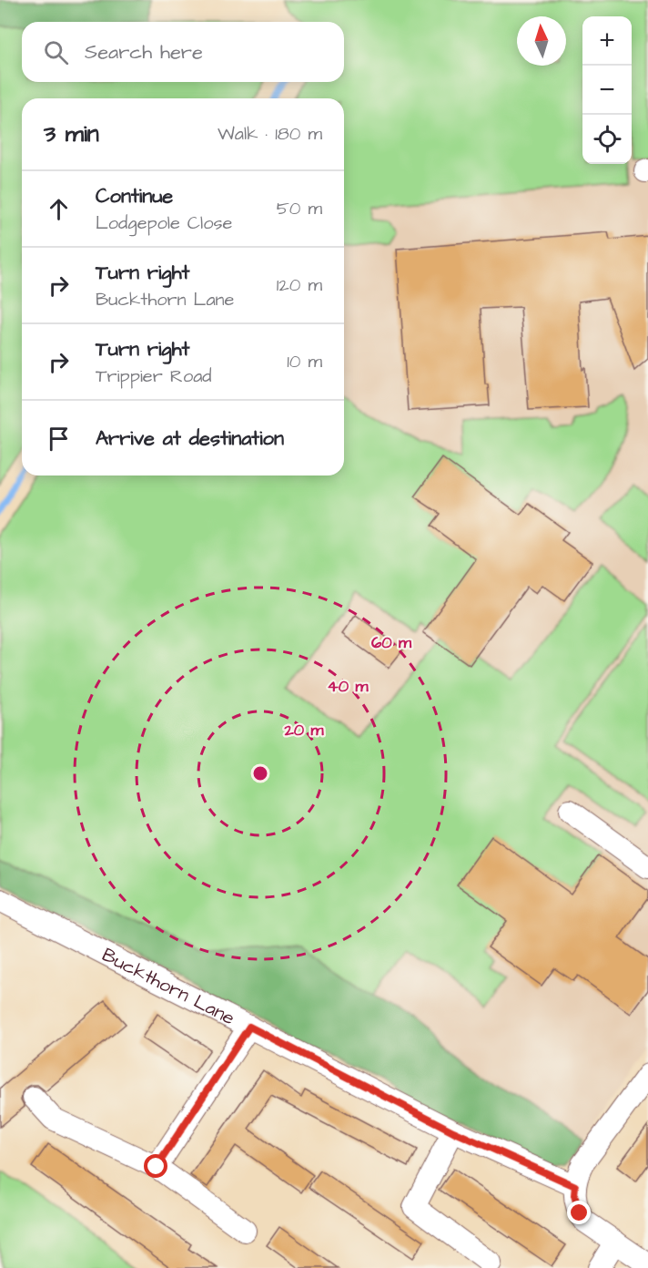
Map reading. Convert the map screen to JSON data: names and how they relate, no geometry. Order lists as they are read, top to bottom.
{
  "streets": {
    "street": ["Buckthorn Lane"]
  },
  "north": "top",
  "page": {
    "map_buttons": ["+", "−"],
    "search": "Search here",
    "heading": ["3 min", "Walk · 180 m"],
    "list": [
      ["Continue", "Lodgepole Close", "50 m"],
      ["Turn right", "Buckthorn Lane", "120 m"],
      ["Turn right", "Trippier Road", "10 m"],
      "Arrive at destination"
    ]
  },
  "rings": ["60 m", "40 m", "20 m"]
}
